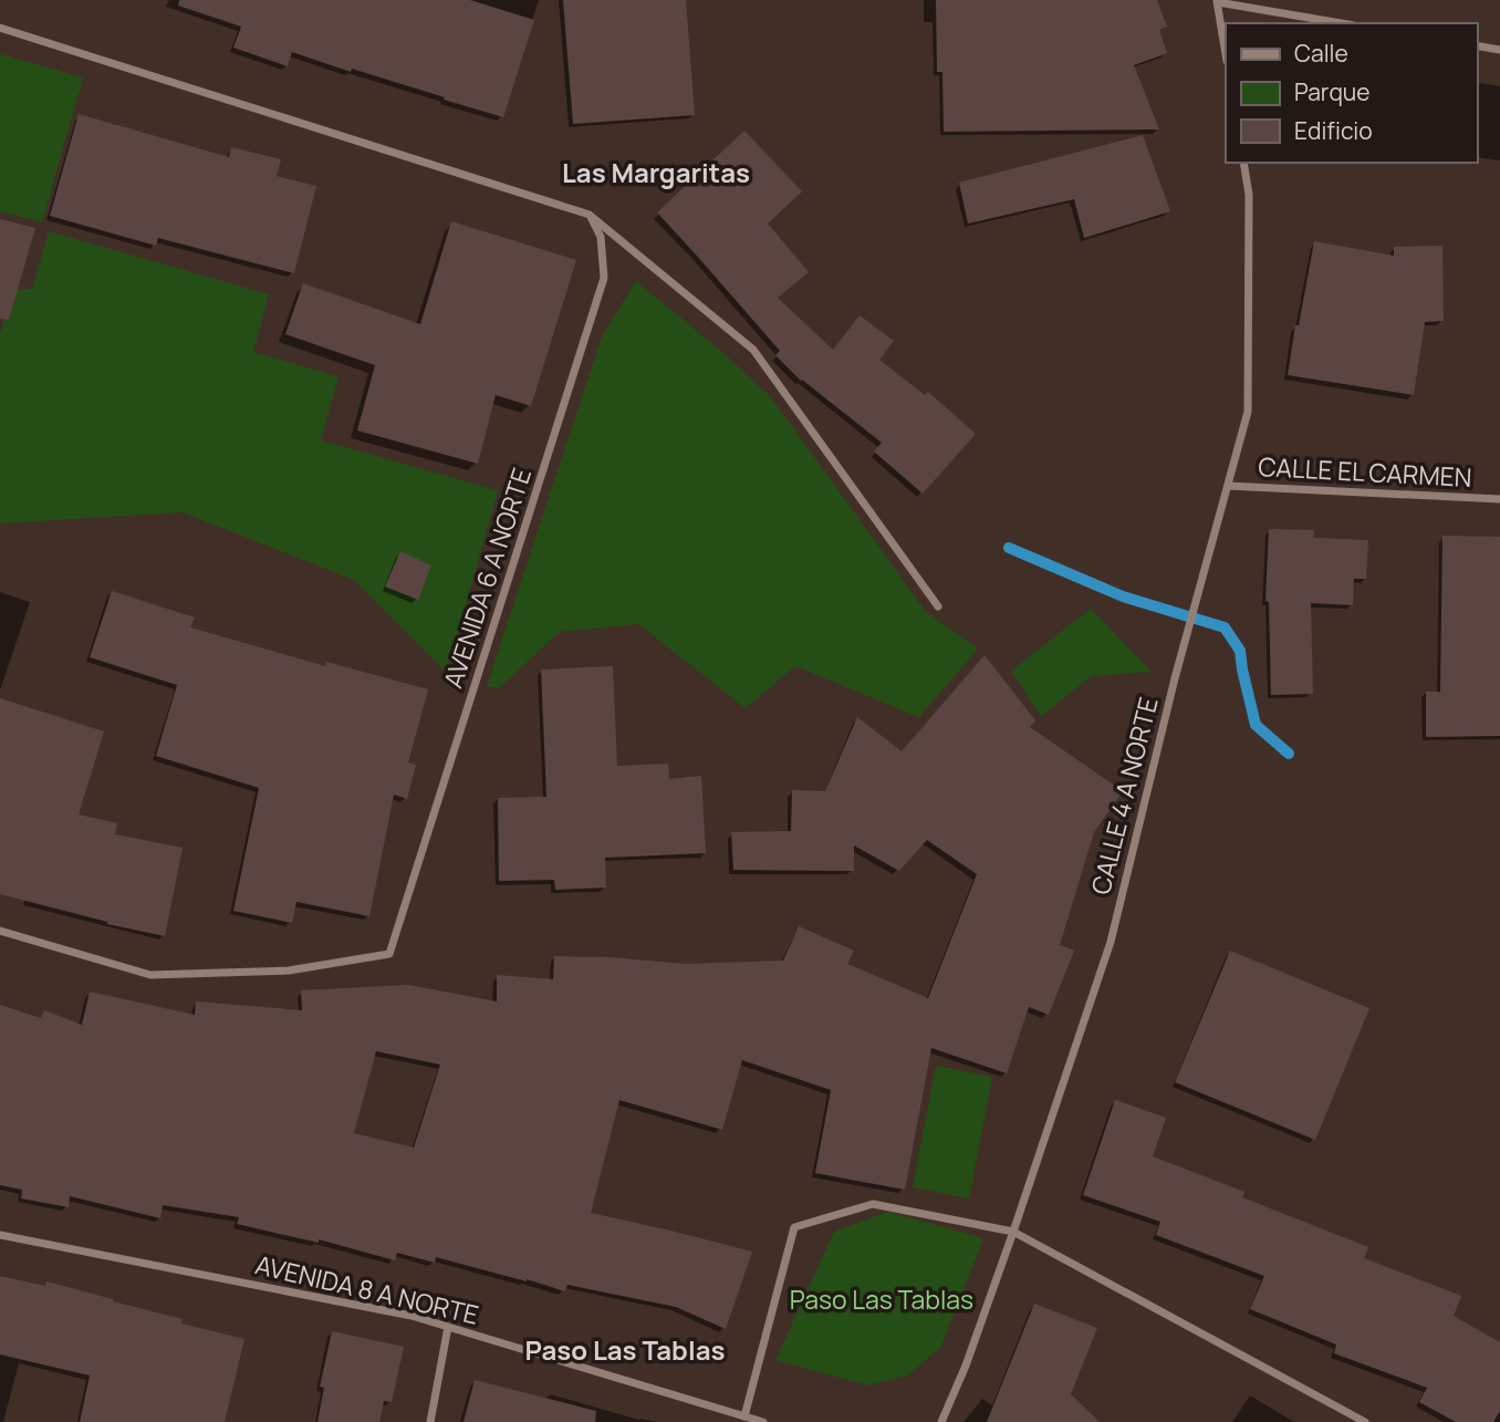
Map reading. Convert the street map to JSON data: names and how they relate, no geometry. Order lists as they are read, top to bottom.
{
  "streets": {
    "street": [
      "CALLE EL CARMEN",
      "AVENIDA 6 A NORTE",
      "CALLE 4 A NORTE",
      "AVENIDA 8 A NORTE"
    ]
  },
  "crossings": [
    ["CALLE EL CARMEN", "CALLE 4 A NORTE"]
  ],
  "districts": ["Las Margaritas", "Paso Las Tablas"],
  "parks": ["Paso Las Tablas"],
  "legend": ["Calle", "Parque", "Edificio"]
}
